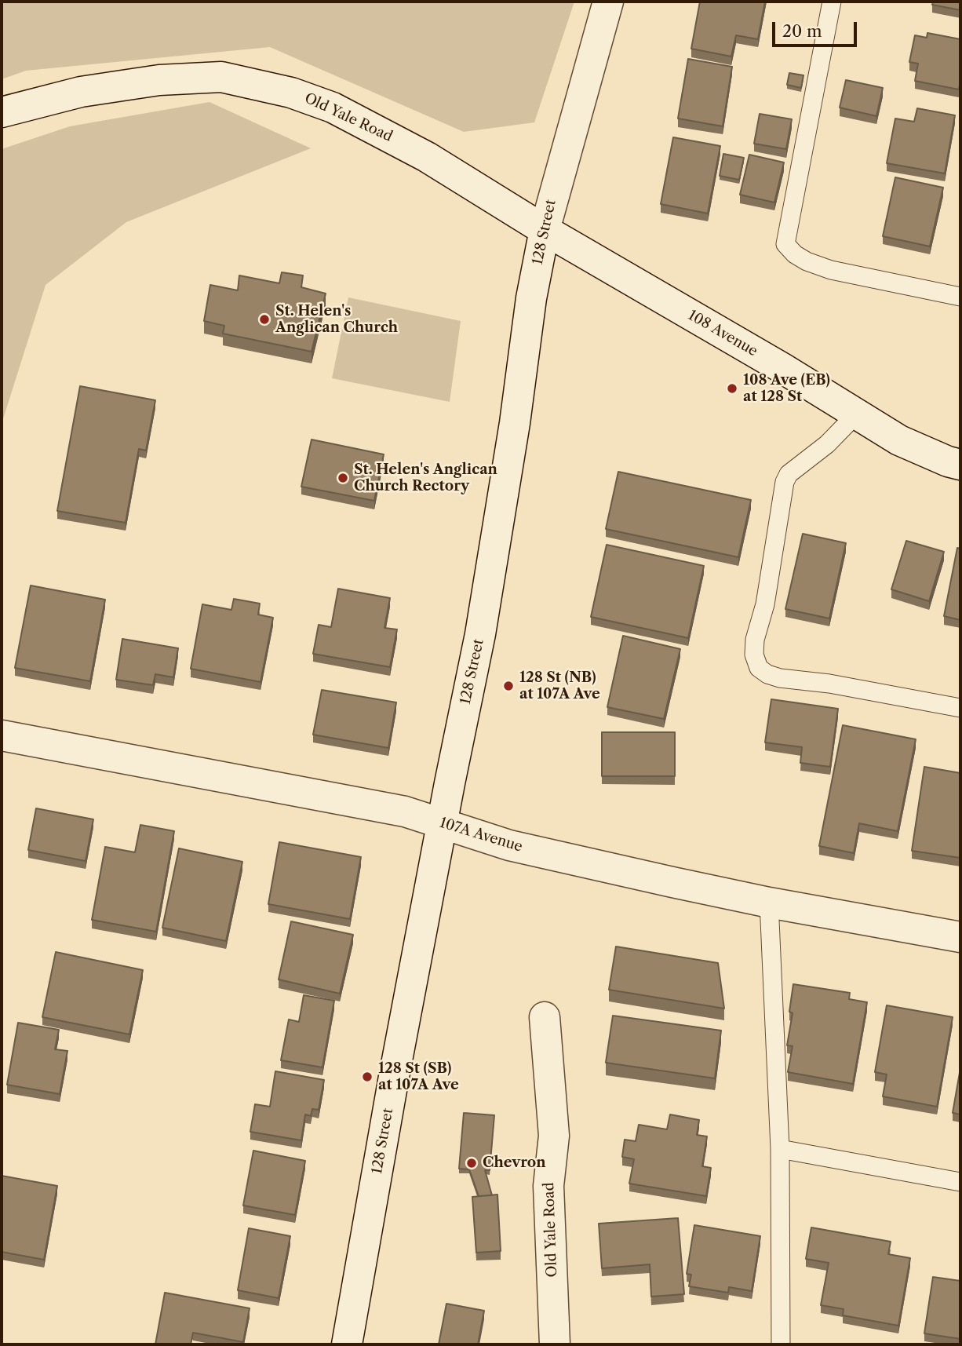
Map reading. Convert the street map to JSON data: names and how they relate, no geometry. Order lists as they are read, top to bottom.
{
  "streets": {
    "main road": [
      "Old Yale Road",
      "128 Street",
      "108 Avenue",
      "107A Avenue"
    ]
  },
  "crossings": [
    ["Old Yale Road", "128 Street"],
    ["Old Yale Road", "108 Avenue"],
    ["128 Street", "108 Avenue"],
    ["128 Street", "107A Avenue"]
  ],
  "places": [
    "St. Helen's Anglican Church",
    "108 Ave (EB) at 128 St",
    "St. Helen's Anglican Church Rectory",
    "128 St (NB) at 107A Ave",
    "128 St (SB) at 107A Ave",
    "Chevron"
  ],
  "scale_bar": "20 m"
}
